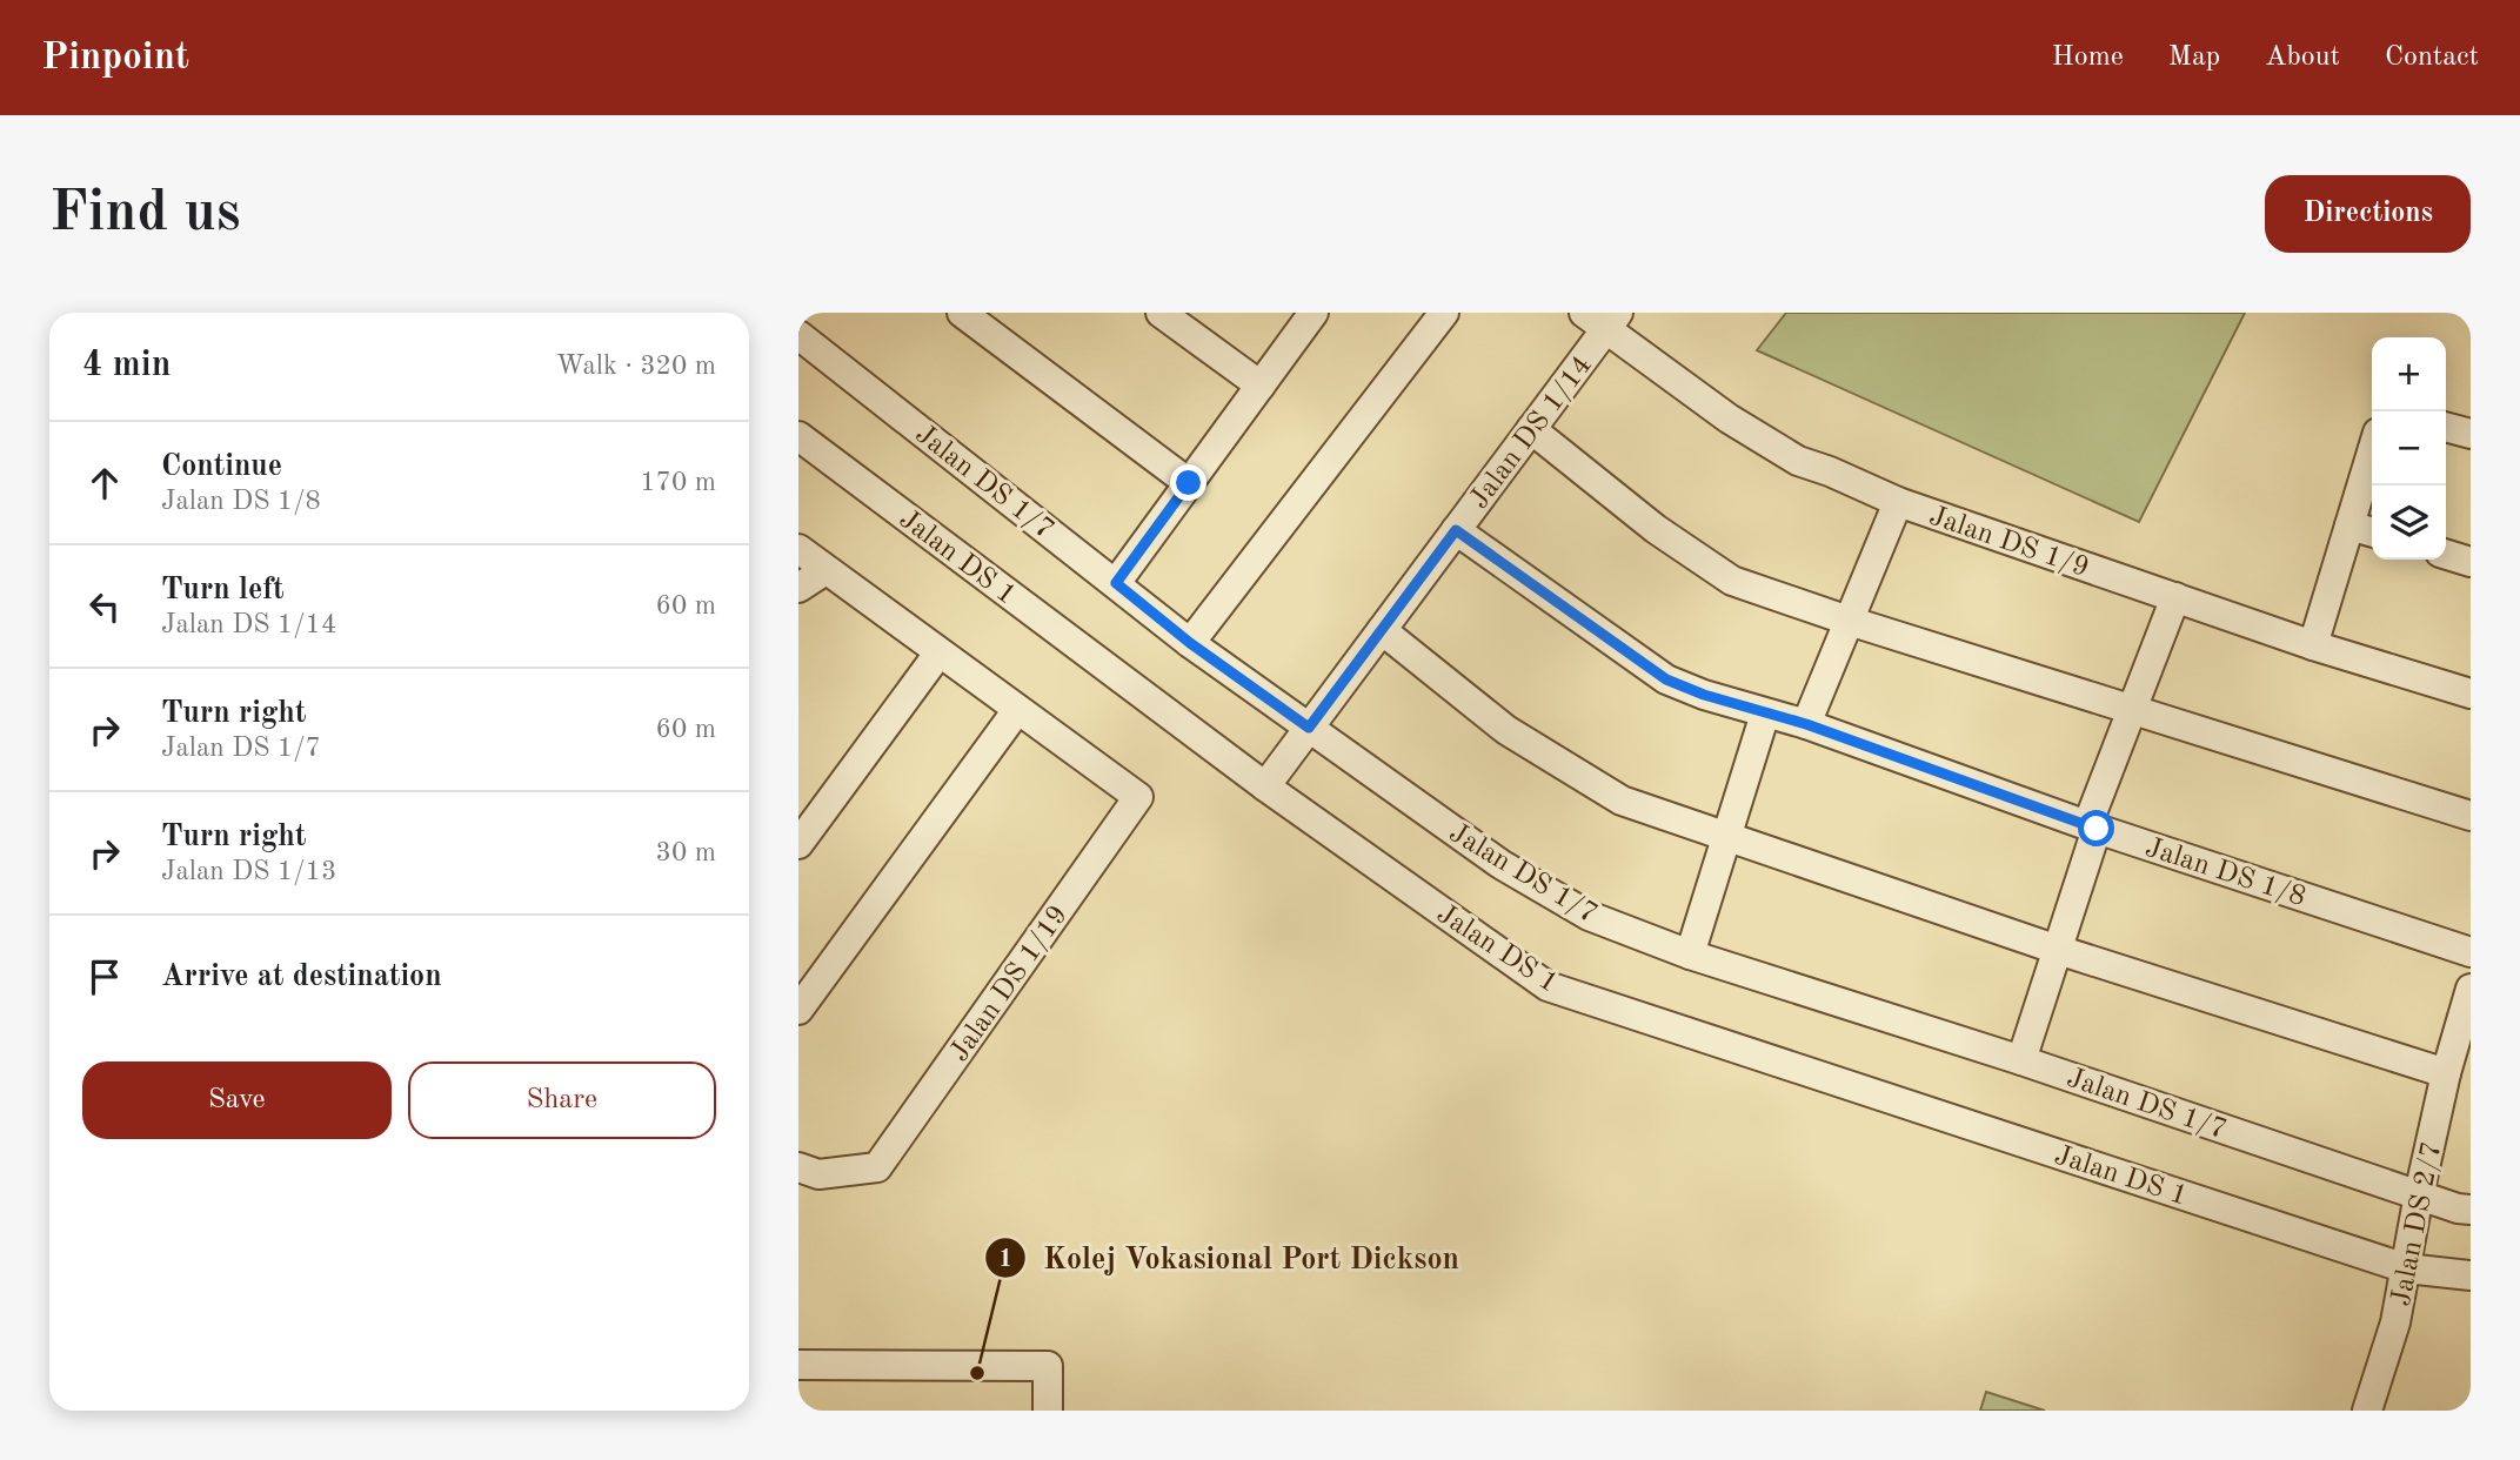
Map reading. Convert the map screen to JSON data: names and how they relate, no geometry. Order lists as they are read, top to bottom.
{
  "streets": {
    "street": [
      "Jalan DS 1/14",
      "Jalan DS 1/7",
      "Jalan DS 1/9",
      "Jalan DS 1",
      "Jalan DS 1/8",
      "Jalan DS 1/19",
      "Jalan DS 2/7"
    ]
  },
  "crossings": [
    ["Jalan DS 1/14", "Jalan DS 1/7"],
    ["Jalan DS 1/14", "Jalan DS 1/9"],
    ["Jalan DS 1/14", "Jalan DS 1"],
    ["Jalan DS 1/14", "Jalan DS 1/8"],
    ["Jalan DS 1/7", "Jalan DS 2/7"],
    ["Jalan DS 1", "Jalan DS 2/7"]
  ],
  "places": ["Kolej Vokasional Port Dickson"],
  "page": {
    "header": "Pinpoint",
    "nav": [
      "Home",
      "Map",
      "About",
      "Contact"
    ],
    "buttons": [
      "Directions",
      ["Save", "Share"]
    ],
    "title": "Find us",
    "heading": ["4 min", "Walk · 320 m"],
    "map_buttons": ["+", "−"],
    "list": [
      ["Continue", "Jalan DS 1/8", "170 m"],
      ["Turn left", "Jalan DS 1/14", "60 m"],
      ["Turn right", "Jalan DS 1/7", "60 m"],
      ["Turn right", "Jalan DS 1/13", "30 m"],
      "Arrive at destination"
    ]
  }
}
